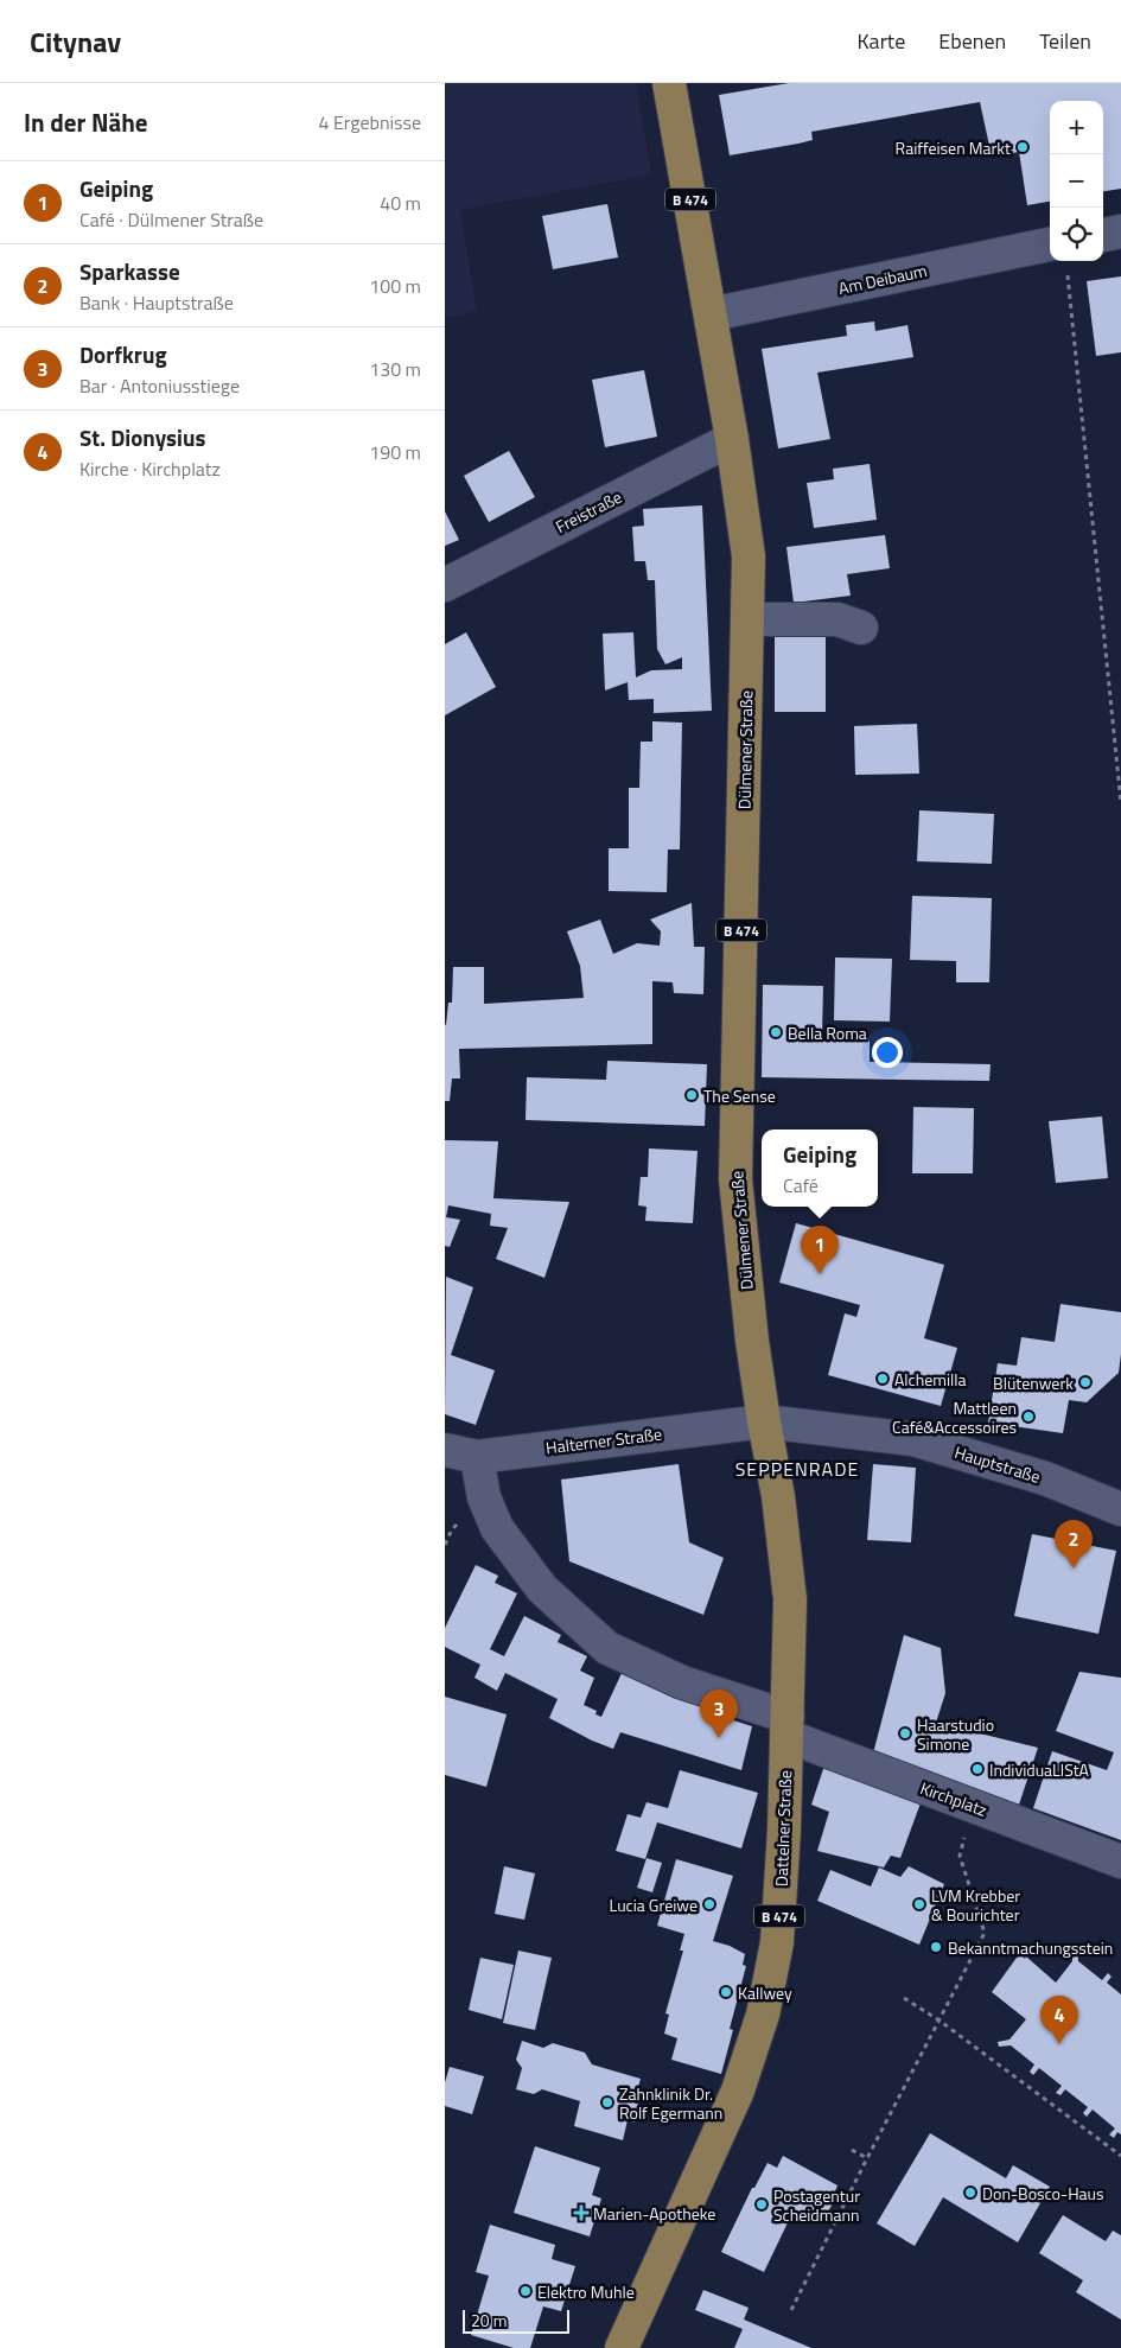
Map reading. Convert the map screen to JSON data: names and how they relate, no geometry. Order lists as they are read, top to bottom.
{
  "streets": {
    "main road": ["B 474", "Dülmener Straße", "Dattelner Straße"],
    "street": [
      "Am Deibaum",
      "Freistraße",
      "Halterner Straße",
      "Hauptstraße",
      "Kirchplatz"
    ]
  },
  "crossings": [
    ["Am Deibaum", "Dülmener Straße"],
    ["Freistraße", "Dülmener Straße"],
    ["Dülmener Straße", "Halterner Straße"],
    ["Dülmener Straße", "Hauptstraße"],
    ["Dülmener Straße", "Dattelner Straße"],
    ["Halterner Straße", "Hauptstraße"],
    ["Halterner Straße", "Kirchplatz"],
    ["Halterner Straße", "Dattelner Straße"],
    ["Hauptstraße", "Dattelner Straße"],
    ["Kirchplatz", "Dattelner Straße"]
  ],
  "districts": ["SEPPENRADE"],
  "places": {
    "other": [
      "Raiffeisen Markt",
      "Bella Roma",
      "The Sense",
      "Alchemilla",
      "Blütenwerk",
      "Mattleen Café&Accessoires",
      "Haarstudio Simone",
      "IndividuaLIStA",
      "Lucia Greiwe",
      "LVM Krebber & Bourichter",
      "Bekanntmachungsstein",
      "Kallwey",
      "Zahnklinik Dr. Rolf Egermann",
      "Don-Bosco-Haus",
      "Postagentur Scheidmann",
      "Elektro Muhle"
    ],
    "health": ["Marien-Apotheke"]
  },
  "scale_bar": "20 m",
  "page": {
    "header": "Citynav",
    "nav": ["Karte", "Ebenen", "Teilen"],
    "heading": ["In der Nähe", "4 Ergebnisse"],
    "map_buttons": ["+", "−"],
    "list": [
      {
        "mark": "1",
        "name": "Geiping",
        "note": "Café · Dülmener Straße",
        "value": "40 m"
      },
      {
        "mark": "2",
        "name": "Sparkasse",
        "note": "Bank · Hauptstraße",
        "value": "100 m"
      },
      {
        "mark": "3",
        "name": "Dorfkrug",
        "note": "Bar · Antoniusstiege",
        "value": "130 m"
      },
      {
        "mark": "4",
        "name": "St. Dionysius",
        "note": "Kirche · Kirchplatz",
        "value": "190 m"
      }
    ],
    "popup": ["Geiping", "Café"],
    "pins": [
      "1",
      "2",
      "3",
      "4"
    ],
    "scale": "20 m"
  }
}
